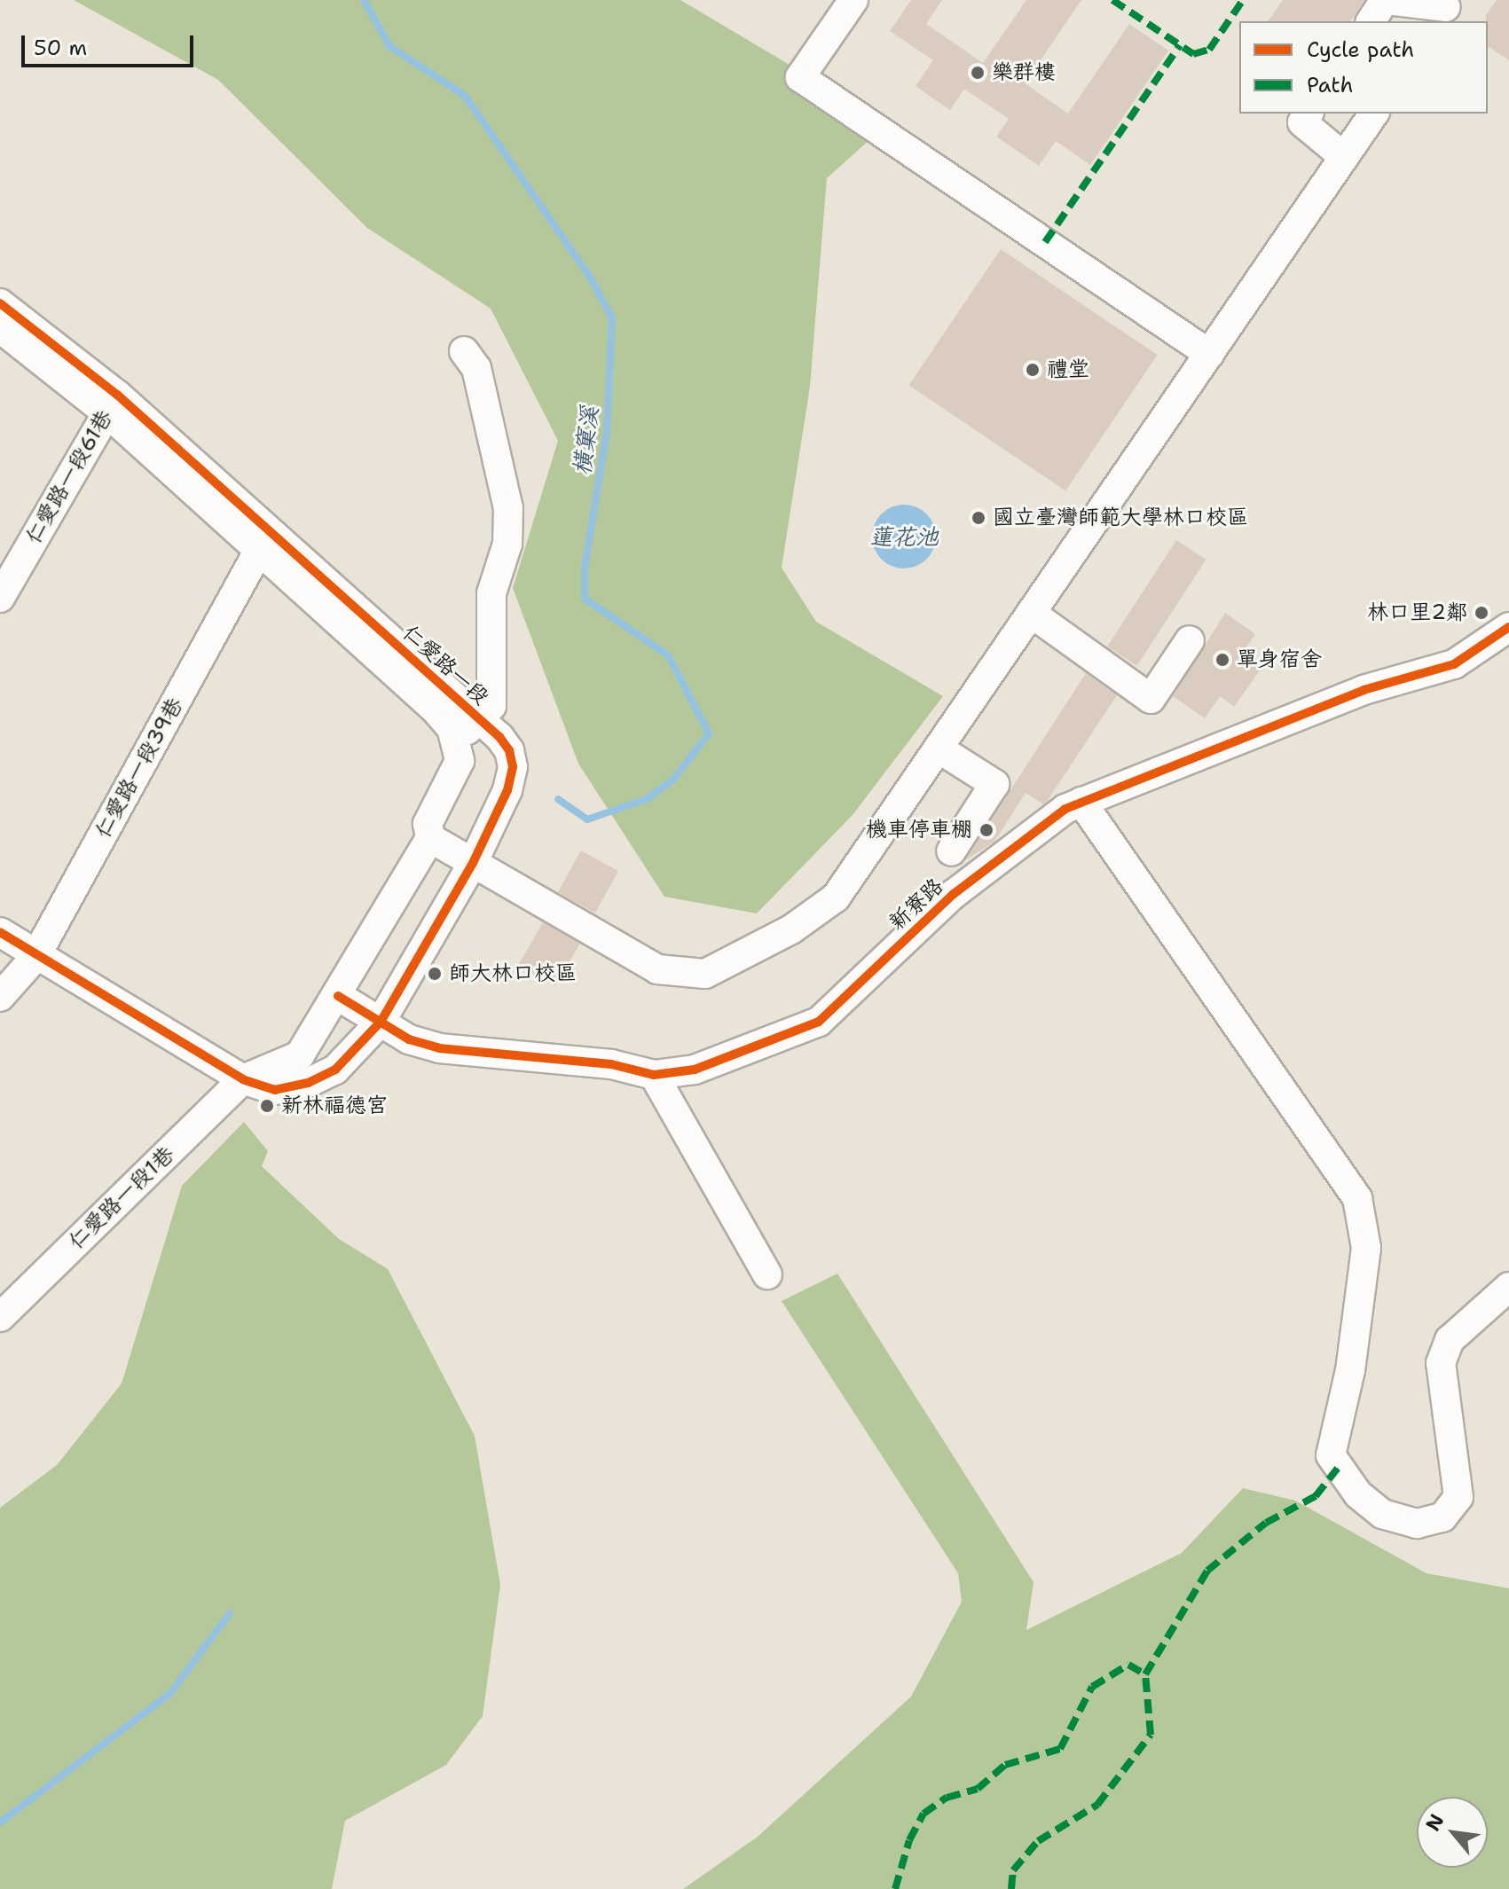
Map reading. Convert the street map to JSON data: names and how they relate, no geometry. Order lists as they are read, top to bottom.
{
  "streets": {
    "street": [
      "仁愛路一段61巷",
      "仁愛路一段",
      "仁愛路一段39巷",
      "新寮路",
      "仁愛路一段1巷"
    ]
  },
  "crossings": [
    ["仁愛路一段61巷", "仁愛路一段"],
    ["仁愛路一段", "仁愛路一段39巷"],
    ["仁愛路一段", "新寮路"],
    ["仁愛路一段", "仁愛路一段1巷"]
  ],
  "water": ["橫窠溪", "蓮花池"],
  "places": [
    "樂群樓",
    "禮堂",
    "國立臺灣師範大學林口校區",
    "林口里2鄰",
    "單身宿舍",
    "機車停車棚",
    "師大林口校區",
    "新林福德宮"
  ],
  "legend": ["Cycle path", "Path"],
  "scale_bar": "50 m",
  "north": "top left"
}
